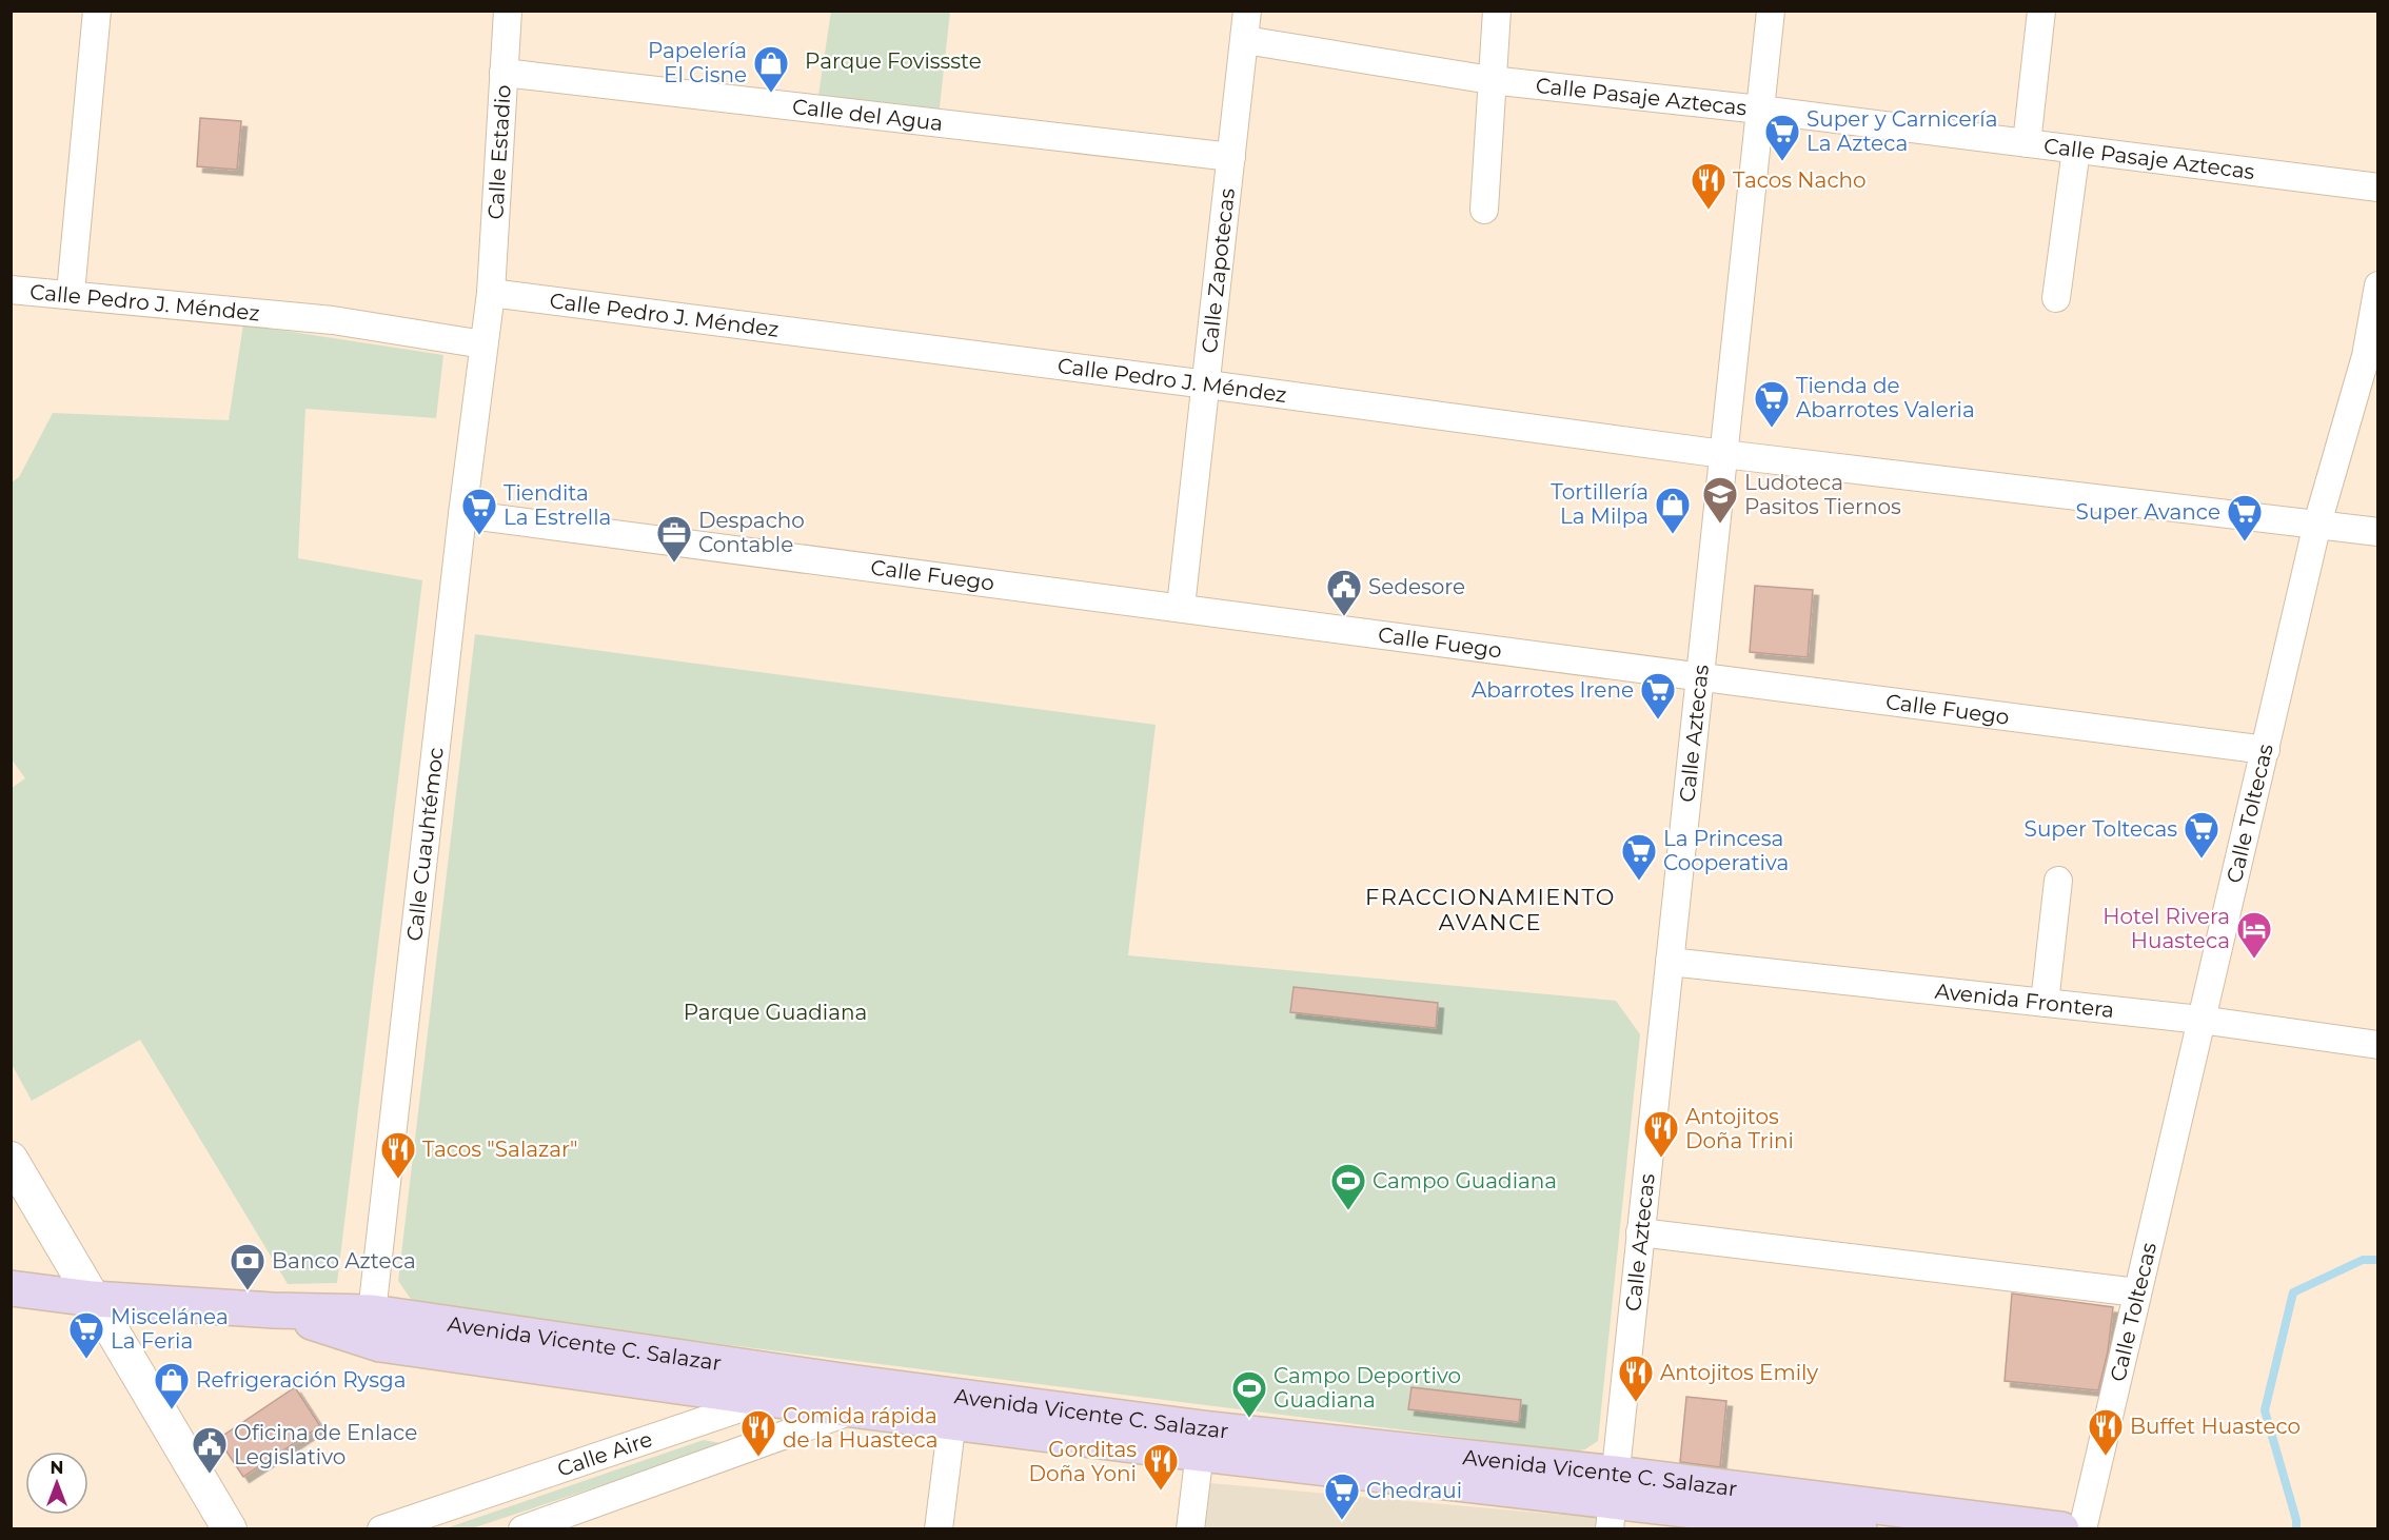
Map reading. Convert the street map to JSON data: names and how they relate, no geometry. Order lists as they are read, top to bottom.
{
  "streets": {
    "main road": ["Avenida Vicente C. Salazar"],
    "street": [
      "Calle Pasaje Aztecas",
      "Calle del Agua",
      "Calle Estadio",
      "Calle Zapotecas",
      "Calle Pedro J. Méndez",
      "Calle Fuego",
      "Calle Aztecas",
      "Calle Toltecas",
      "Calle Cuauhtémoc",
      "Avenida Frontera",
      "Calle Aire"
    ]
  },
  "crossings": [
    ["Calle Pasaje Aztecas", "Calle Zapotecas"],
    ["Calle Pasaje Aztecas", "Calle Aztecas"],
    ["Calle del Agua", "Calle Estadio"],
    ["Calle del Agua", "Calle Zapotecas"],
    ["Calle Estadio", "Calle Pedro J. Méndez"],
    ["Calle Zapotecas", "Calle Pedro J. Méndez"],
    ["Calle Zapotecas", "Calle Fuego"],
    ["Calle Pedro J. Méndez", "Calle Aztecas"],
    ["Calle Pedro J. Méndez", "Calle Toltecas"],
    ["Calle Pedro J. Méndez", "Calle Cuauhtémoc"],
    ["Calle Fuego", "Calle Aztecas"],
    ["Calle Fuego", "Calle Toltecas"],
    ["Calle Fuego", "Calle Cuauhtémoc"],
    ["Calle Aztecas", "Avenida Frontera"],
    ["Calle Aztecas", "Avenida Vicente C. Salazar"],
    ["Calle Toltecas", "Avenida Frontera"],
    ["Calle Cuauhtémoc", "Avenida Vicente C. Salazar"],
    ["Avenida Vicente C. Salazar", "Calle Aire"]
  ],
  "districts": ["FRACCIONAMIENTO AVANCE"],
  "parks": ["Parque Fovissste", "Parque Guadiana"],
  "places": {
    "shop": ["Papelería El Cisne", "Tortillería La Milpa", "Refrigeración Rysga"],
    "supermarket": [
      "Super y Carnicería La Azteca",
      "Tienda de Abarrotes Valeria",
      "Tiendita La Estrella",
      "Super Avance",
      "Abarrotes Irene",
      "Super Toltecas",
      "La Princesa Cooperativa",
      "Miscelánea La Feria",
      "Chedraui"
    ],
    "restaurant": [
      "Tacos Nacho",
      "Antojitos Doña Trini",
      "Tacos \"Salazar\"",
      "Antojitos Emily",
      "Buffet Huasteco",
      "Comida rápida de la Huasteca",
      "Gorditas Doña Yoni"
    ],
    "school or university": ["Ludoteca Pasitos Tiernos"],
    "office": ["Despacho Contable"],
    "public building": ["Sedesore", "Oficina de Enlace Legislativo"],
    "hotel": ["Hotel Rivera Huasteca"],
    "sports": ["Campo Guadiana", "Campo Deportivo Guadiana"],
    "bank": ["Banco Azteca"]
  },
  "north": "top"
}
